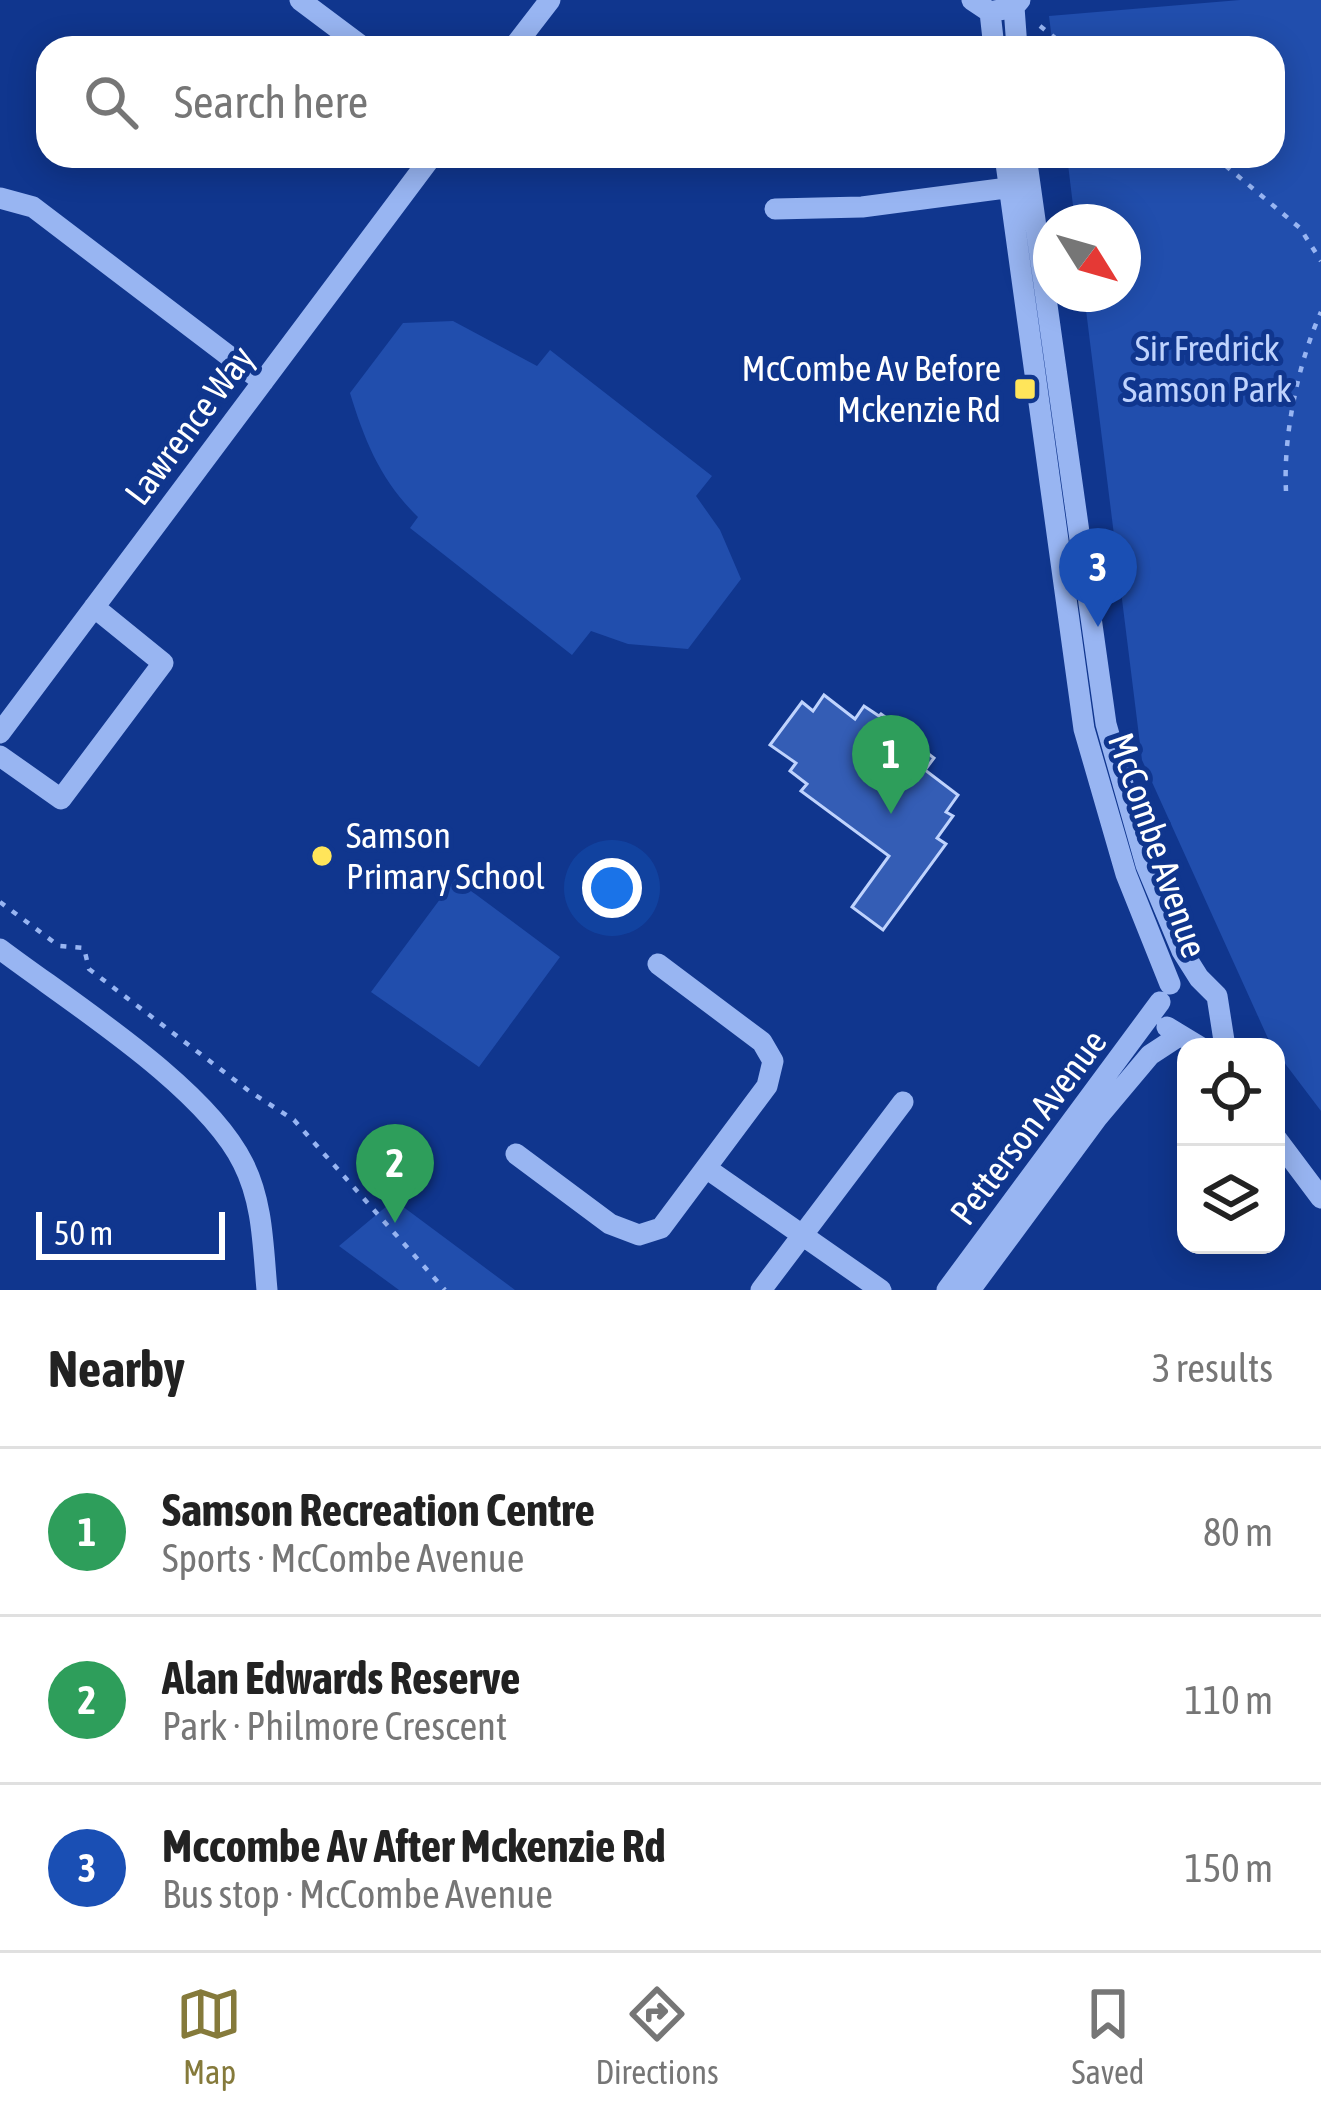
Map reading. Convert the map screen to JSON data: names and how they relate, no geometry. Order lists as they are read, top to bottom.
{
  "streets": {
    "street": ["Lawrence Way", "McCombe Avenue", "Petterson Avenue"]
  },
  "crossings": [
    ["McCombe Avenue", "Petterson Avenue"]
  ],
  "parks": ["Sir Fredrick Samson Park"],
  "places": {
    "transit": ["McCombe Av Before Mckenzie Rd"],
    "other": ["Samson Primary School"]
  },
  "scale_bar": "50 m",
  "north": "bottom right",
  "page": {
    "search": "Search here",
    "pins": ["3", "1", "2"],
    "scale": "50 m",
    "heading": ["Nearby", "3 results"],
    "list": [
      {
        "mark": "1",
        "name": "Samson Recreation Centre",
        "note": "Sports · McCombe Avenue",
        "value": "80 m"
      },
      {
        "mark": "2",
        "name": "Alan Edwards Reserve",
        "note": "Park · Philmore Crescent",
        "value": "110 m"
      },
      {
        "mark": "3",
        "name": "Mccombe Av After Mckenzie Rd",
        "note": "Bus stop · McCombe Avenue",
        "value": "150 m"
      }
    ],
    "nav": ["Map", "Directions", "Saved"]
  }
}
